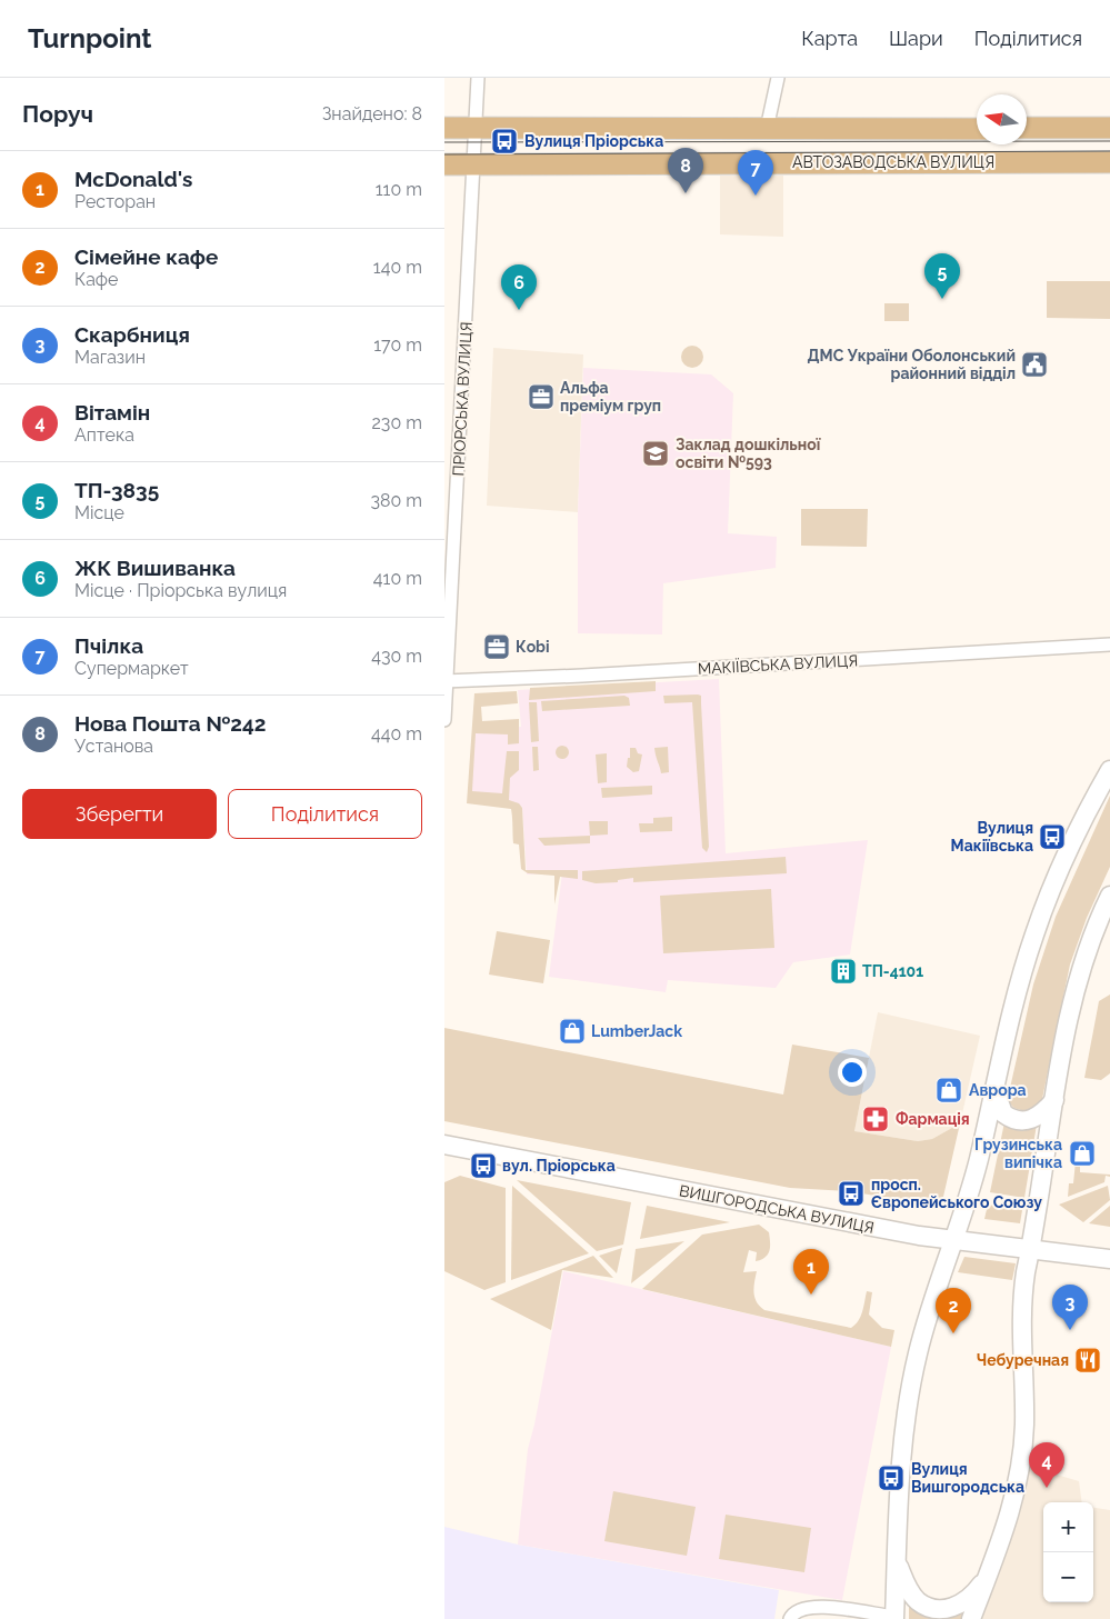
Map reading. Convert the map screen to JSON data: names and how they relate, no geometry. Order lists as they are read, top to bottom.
{
  "streets": {
    "main road": ["АВТОЗАВОДСЬКА ВУЛИЦЯ", "ВИШГОРОДСЬКА ВУЛИЦЯ"],
    "street": ["ПРІОРСЬКА ВУЛИЦЯ", "МАКІЇВСЬКА ВУЛИЦЯ"]
  },
  "crossings": [
    ["АВТОЗАВОДСЬКА ВУЛИЦЯ", "ПРІОРСЬКА ВУЛИЦЯ"],
    ["ПРІОРСЬКА ВУЛИЦЯ", "МАКІЇВСЬКА ВУЛИЦЯ"]
  ],
  "places": {
    "bus stop": [
      "Вулиця Пріорська",
      "Вулиця Макіївська",
      "вул. Пріорська",
      "просп. Європейського Союзу",
      "Вулиця Вишгородська"
    ],
    "public building": ["ДМС України Оболонський районний відділ"],
    "office": ["Альфа преміум груп", "Кobi"],
    "school or university": ["Заклад дошкільної освіти №593"],
    "building": ["ТП-4101"],
    "shop": ["LumberJack", "Аврора", "Грузинська випічка"],
    "pharmacy": ["Фармація"],
    "restaurant": ["Чебуречная"]
  },
  "north": "left",
  "page": {
    "header": "Turnpoint",
    "nav": ["Карта", "Шари", "Поділитися"],
    "heading": ["Поруч", "Знайдено: 8"],
    "pins": [
      "8",
      "7",
      "5",
      "6",
      "1",
      "3",
      "2",
      "4"
    ],
    "list": [
      {
        "mark": "1",
        "name": "McDonald's",
        "note": "Ресторан",
        "value": "110 m"
      },
      {
        "mark": "2",
        "name": "Сімейне кафе",
        "note": "Кафе",
        "value": "140 m"
      },
      {
        "mark": "3",
        "name": "Скарбниця",
        "note": "Магазин",
        "value": "170 m"
      },
      {
        "mark": "4",
        "name": "Вітамін",
        "note": "Аптека",
        "value": "230 m"
      },
      {
        "mark": "5",
        "name": "ТП-3835",
        "note": "Місце",
        "value": "380 m"
      },
      {
        "mark": "6",
        "name": "ЖК Вишиванка",
        "note": "Місце · Пріорська вулиця",
        "value": "410 m"
      },
      {
        "mark": "7",
        "name": "Пчілка",
        "note": "Супермаркет",
        "value": "430 m"
      },
      {
        "mark": "8",
        "name": "Нова Пошта №242",
        "note": "Установа",
        "value": "440 m"
      }
    ],
    "buttons": ["Зберегти", "Поділитися"],
    "map_buttons": ["+", "−"]
  }
}
